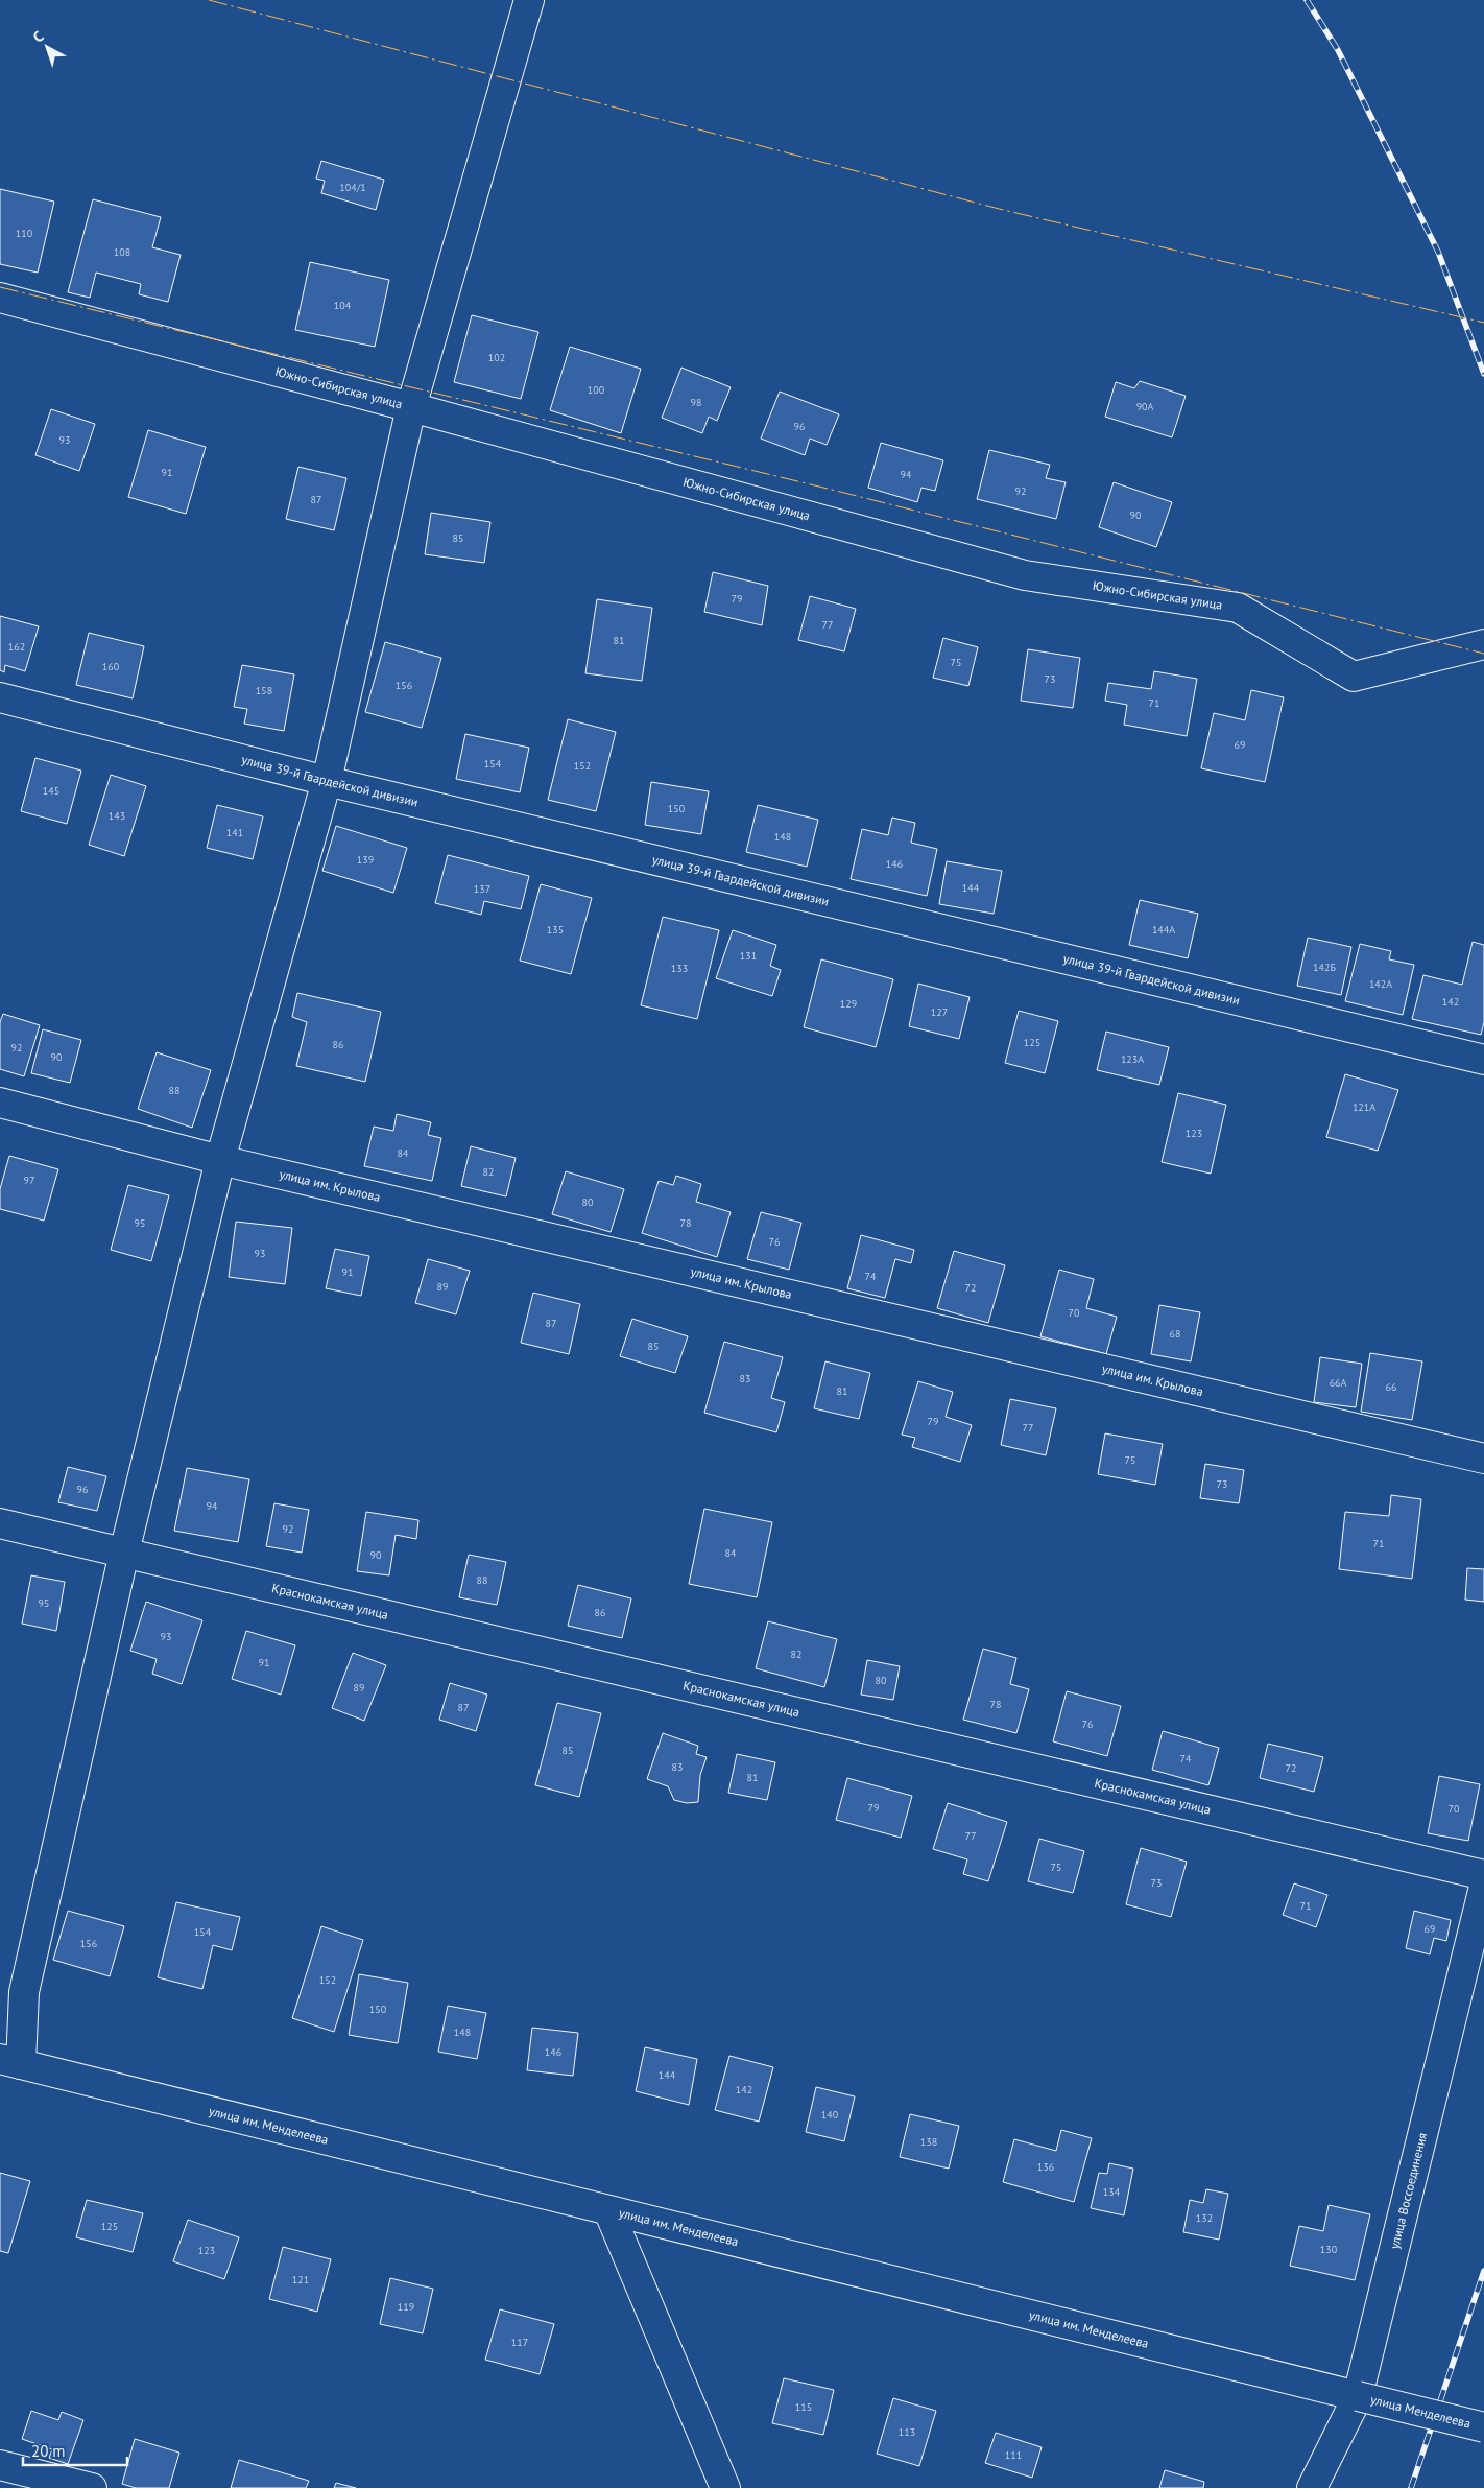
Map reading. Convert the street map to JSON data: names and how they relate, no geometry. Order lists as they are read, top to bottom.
{
  "streets": {
    "street": [
      "Южно-Сибирская улица",
      "улица 39-й Гвардейской дивизии",
      "улица им. Крылова",
      "Краснокамская улица",
      "улица им. Менделеева",
      "улица Воссоединения",
      "улица Менделеева"
    ]
  },
  "crossings": [
    ["улица им. Менделеева", "улица Воссоединения"],
    ["улица им. Менделеева", "улица Менделеева"],
    ["улица Воссоединения", "улица Менделеева"]
  ],
  "house_numbers": [
    "104/1",
    "110",
    "108",
    "104",
    "102",
    "100",
    "98",
    "90А",
    "96",
    "93",
    "91",
    "94",
    "92",
    "87",
    "90",
    "85",
    "79",
    "77",
    "81",
    "162",
    "75",
    "160",
    "73",
    "156",
    "158",
    "71",
    "69",
    "154",
    "152",
    "145",
    "150",
    "143",
    "141",
    "148",
    "139",
    "146",
    "144",
    "137",
    "135",
    "144А",
    "131",
    "142Б",
    "133",
    "142А",
    "142",
    "129",
    "127",
    "125",
    "86",
    "92",
    "90",
    "123А",
    "88",
    "121А",
    "123",
    "84",
    "82",
    "97",
    "80",
    "95",
    "78",
    "76",
    "93",
    "91",
    "74",
    "89",
    "72",
    "70",
    "87",
    "68",
    "85",
    "83",
    "66А",
    "66",
    "81",
    "79",
    "77",
    "75",
    "73",
    "96",
    "94",
    "92",
    "71",
    "84",
    "90",
    "88",
    "95",
    "86",
    "93",
    "82",
    "91",
    "80",
    "89",
    "78",
    "87",
    "76",
    "85",
    "74",
    "83",
    "72",
    "81",
    "79",
    "70",
    "77",
    "75",
    "73",
    "71",
    "69",
    "154",
    "156",
    "152",
    "150",
    "148",
    "146",
    "144",
    "142",
    "140",
    "138",
    "136",
    "134",
    "132",
    "125",
    "130",
    "123",
    "121",
    "119",
    "117",
    "115",
    "113",
    "111"
  ],
  "scale_bar": "20 m",
  "north": "top left"
}
